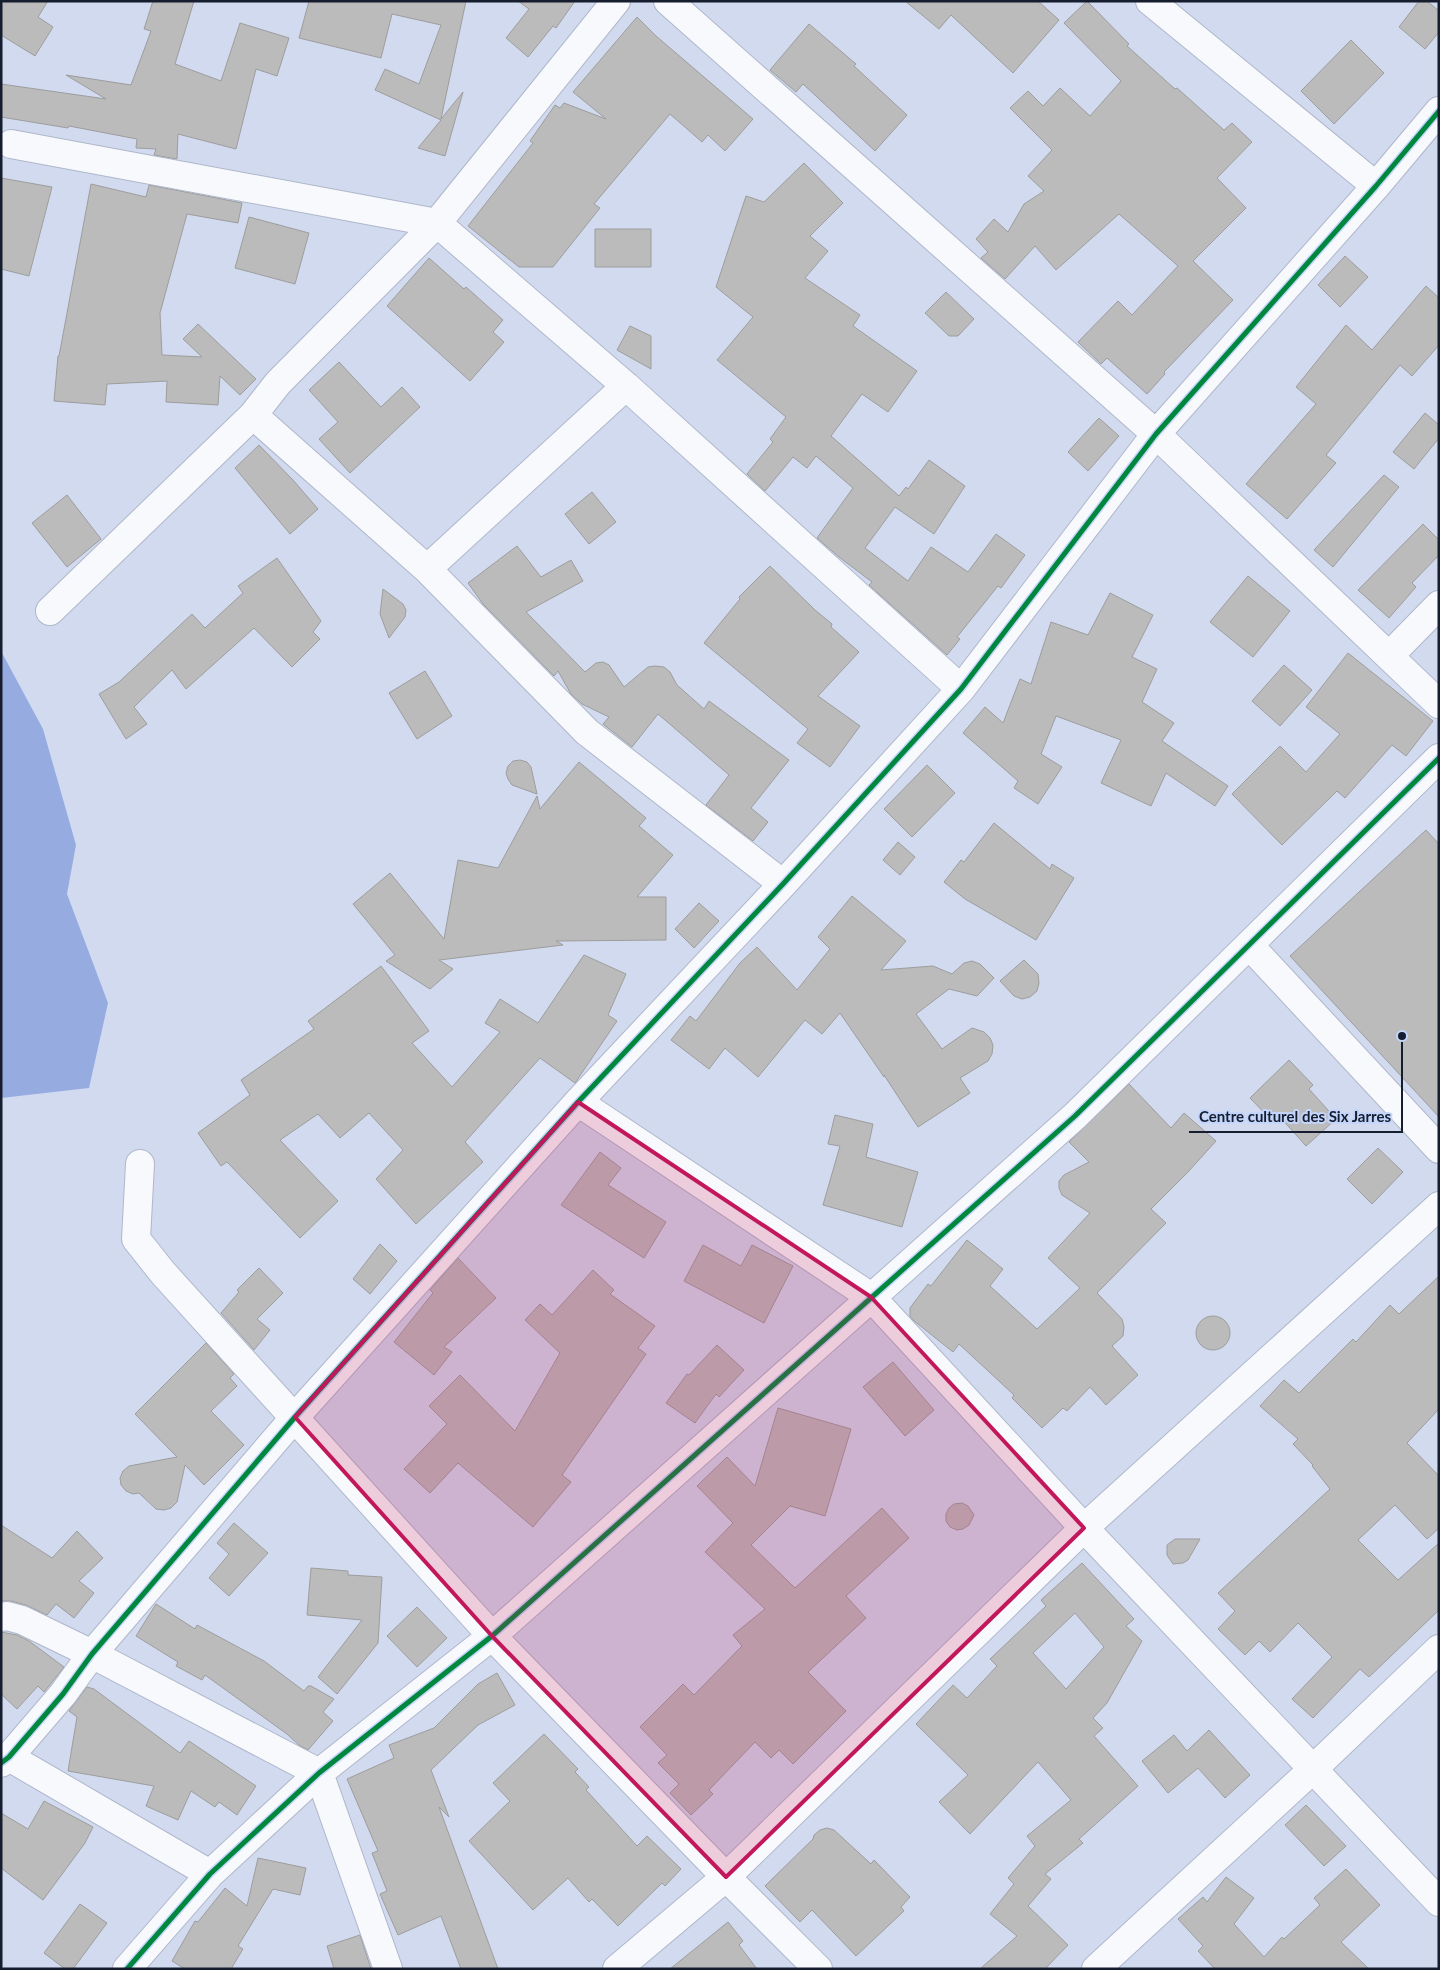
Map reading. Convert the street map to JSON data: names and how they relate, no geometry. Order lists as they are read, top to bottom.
{
  "places": ["Centre culturel des Six Jarres"]
}
